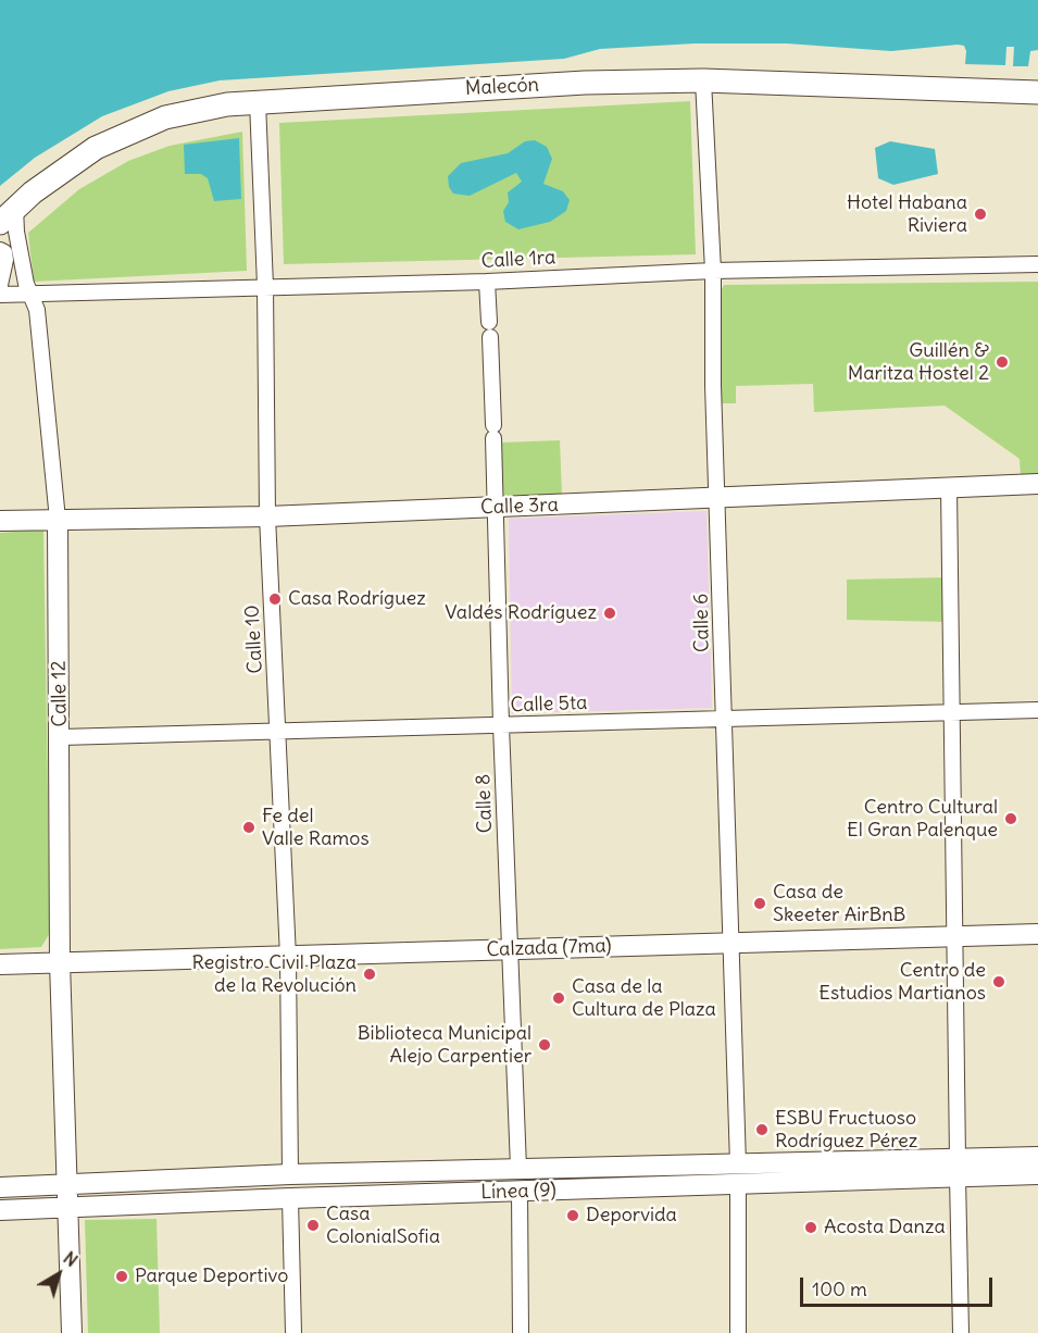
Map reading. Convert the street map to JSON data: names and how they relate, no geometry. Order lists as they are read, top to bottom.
{
  "streets": {
    "highway": ["Malecón"],
    "main road": [
      "Calle 3ra",
      "Calle 12",
      "Calzada (7ma)",
      "Línea (9)"
    ],
    "street": [
      "Calle 1ra",
      "Calle 6",
      "Calle 10",
      "Calle 5ta",
      "Calle 8"
    ]
  },
  "crossings": [
    ["Malecón", "Calle 6"],
    ["Malecón", "Calle 10"],
    ["Malecón", "Calle 12"],
    ["Calle 1ra", "Calle 6"],
    ["Calle 1ra", "Calle 10"],
    ["Calle 1ra", "Calle 12"],
    ["Calle 1ra", "Calle 8"],
    ["Calle 3ra", "Calle 6"],
    ["Calle 3ra", "Calle 10"],
    ["Calle 3ra", "Calle 12"],
    ["Calle 3ra", "Calle 8"],
    ["Calle 6", "Calle 5ta"],
    ["Calle 6", "Calzada (7ma)"],
    ["Calle 6", "Línea (9)"],
    ["Calle 10", "Calle 5ta"],
    ["Calle 10", "Calzada (7ma)"],
    ["Calle 10", "Línea (9)"],
    ["Calle 12", "Calle 5ta"],
    ["Calle 12", "Calzada (7ma)"],
    ["Calle 12", "Línea (9)"],
    ["Calle 5ta", "Calle 8"],
    ["Calle 8", "Calzada (7ma)"],
    ["Calle 8", "Línea (9)"]
  ],
  "places": [
    "Hotel Habana Riviera",
    "Guillén & Maritza Hostel 2",
    "Casa Rodríguez",
    "Valdés Rodríguez",
    "Centro Cultural El Gran Palenque",
    "Fe del Valle Ramos",
    "Casa de Skeeter AirBnB",
    "Registro Civil Plaza de la Revolución",
    "Centro de Estudios Martianos",
    "Casa de la Cultura de Plaza",
    "Biblioteca Municipal Alejo Carpentier",
    "ESBU Fructuoso Rodríguez Pérez",
    "Deporvida",
    "Casa ColonialSofia",
    "Acosta Danza",
    "Parque Deportivo"
  ],
  "scale_bar": "100 m",
  "north": "top right"
}
